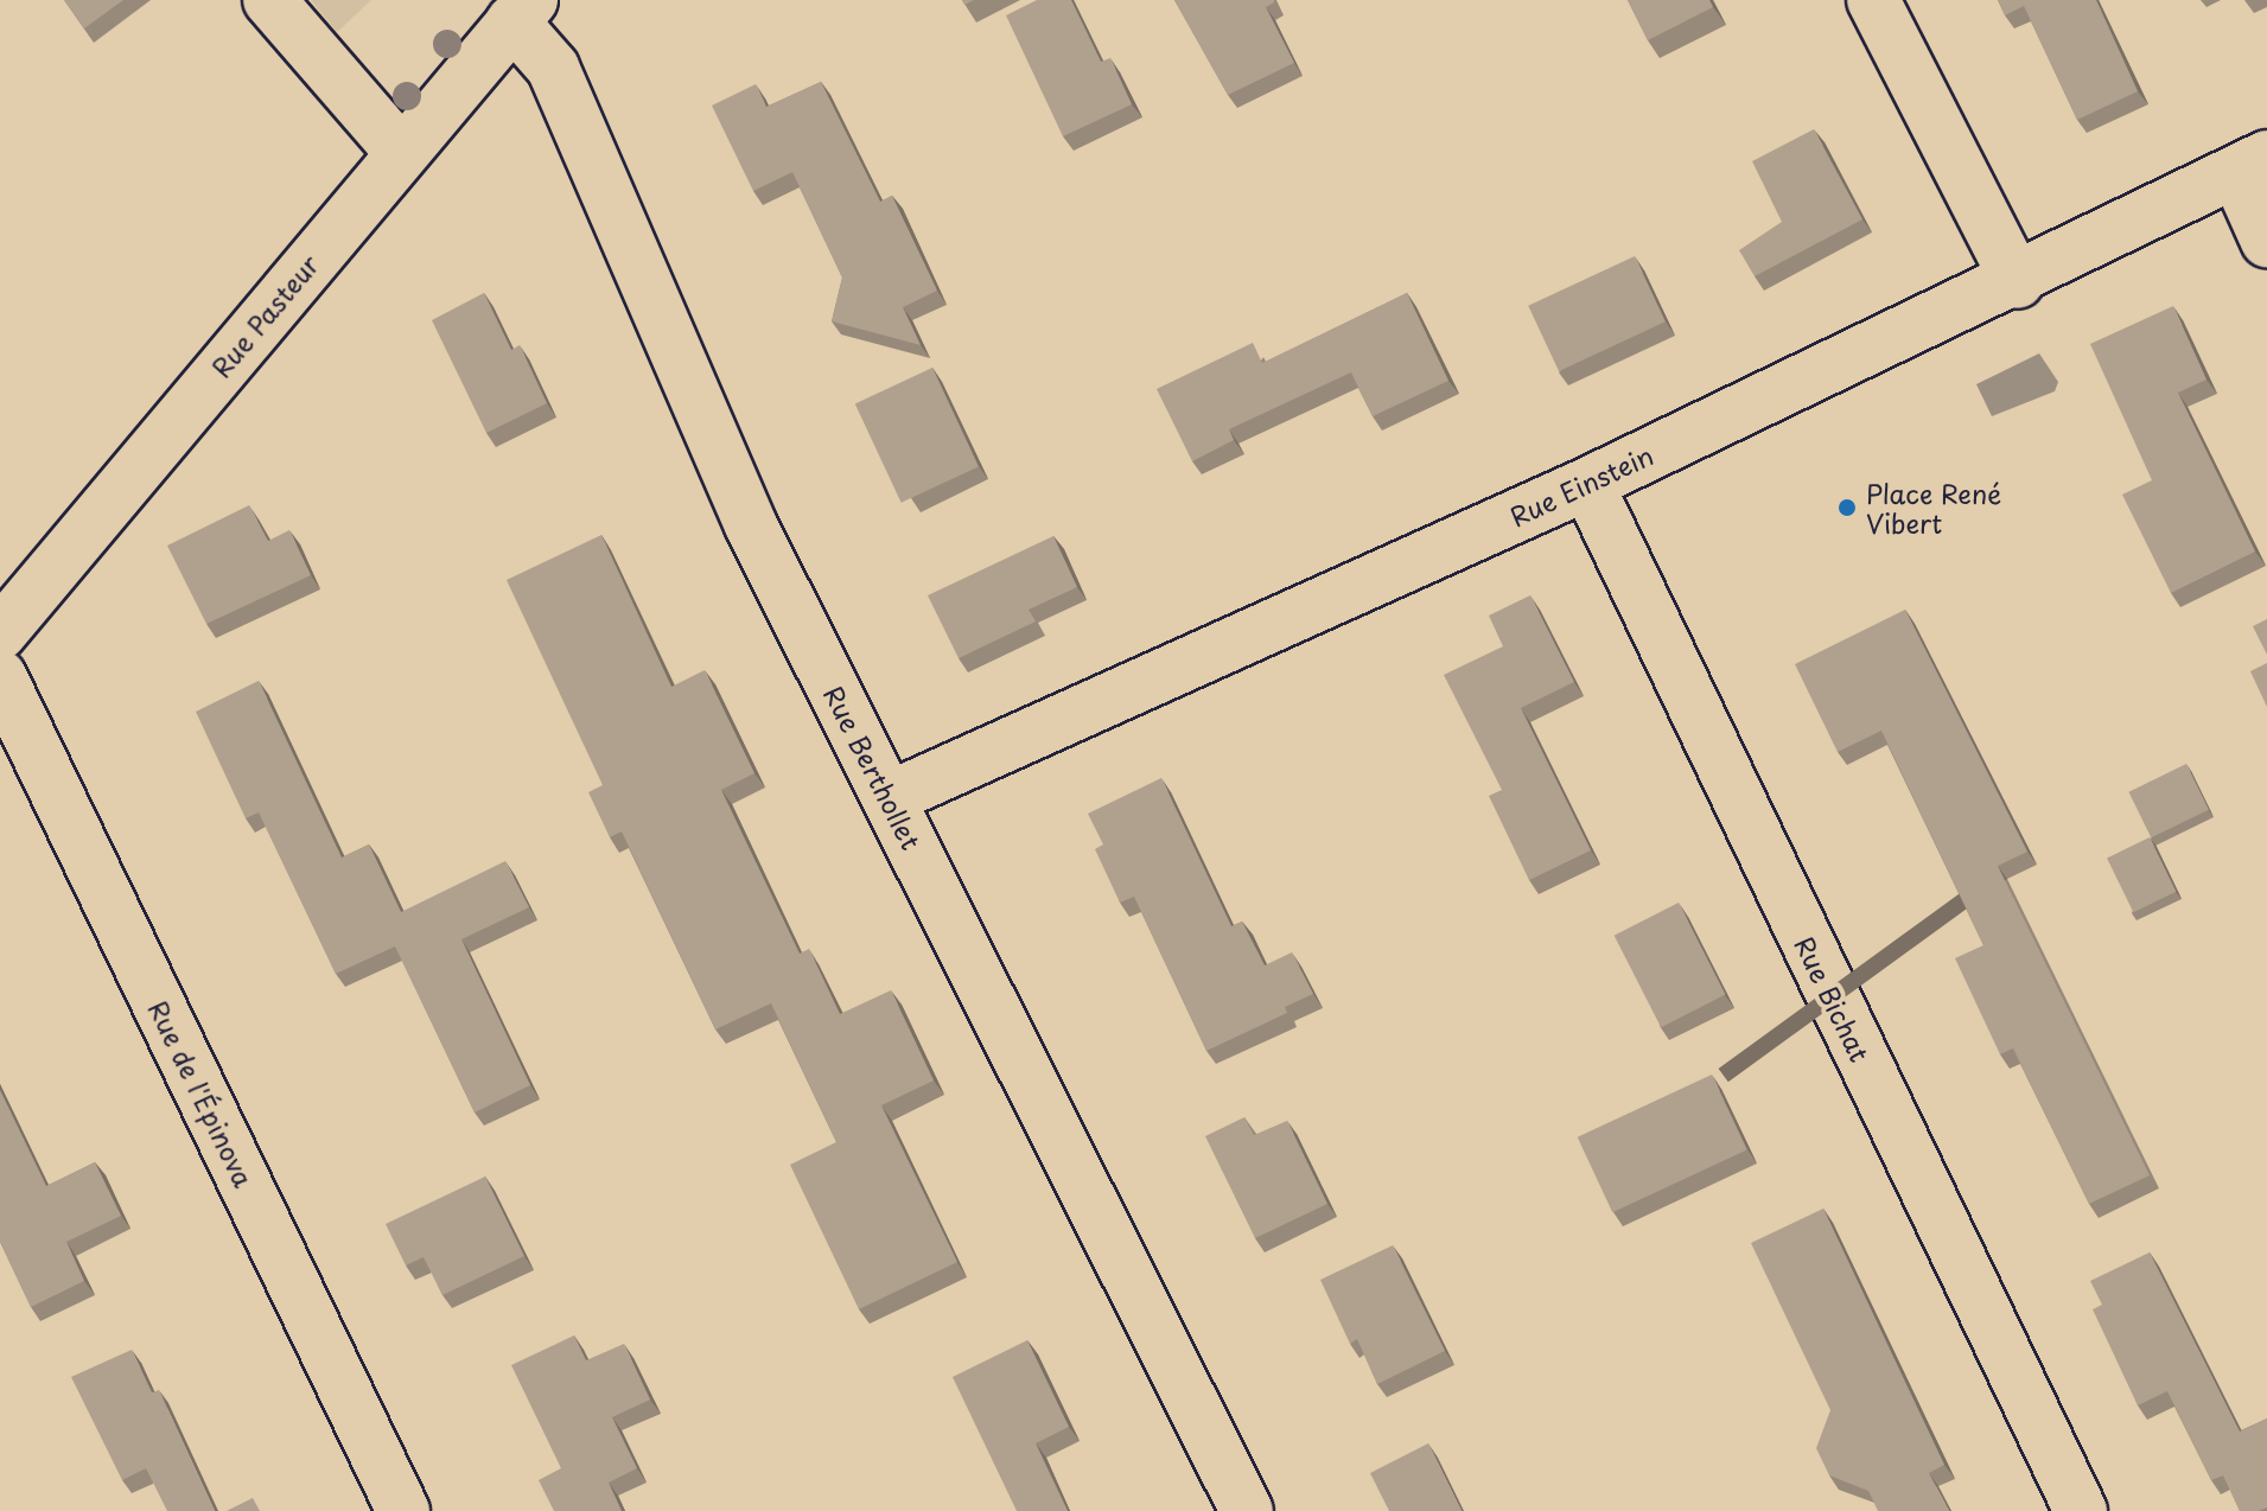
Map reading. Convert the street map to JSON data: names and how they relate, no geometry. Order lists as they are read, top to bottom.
{
  "streets": {
    "street": [
      "Rue Pasteur",
      "Rue Einstein",
      "Rue Berthollet",
      "Rue Bichat",
      "Rue de l'Épinova"
    ]
  },
  "crossings": [
    ["Rue Pasteur", "Rue Berthollet"],
    ["Rue Einstein", "Rue Berthollet"],
    ["Rue Einstein", "Rue Bichat"]
  ],
  "places": ["Place René Vibert"]
}
